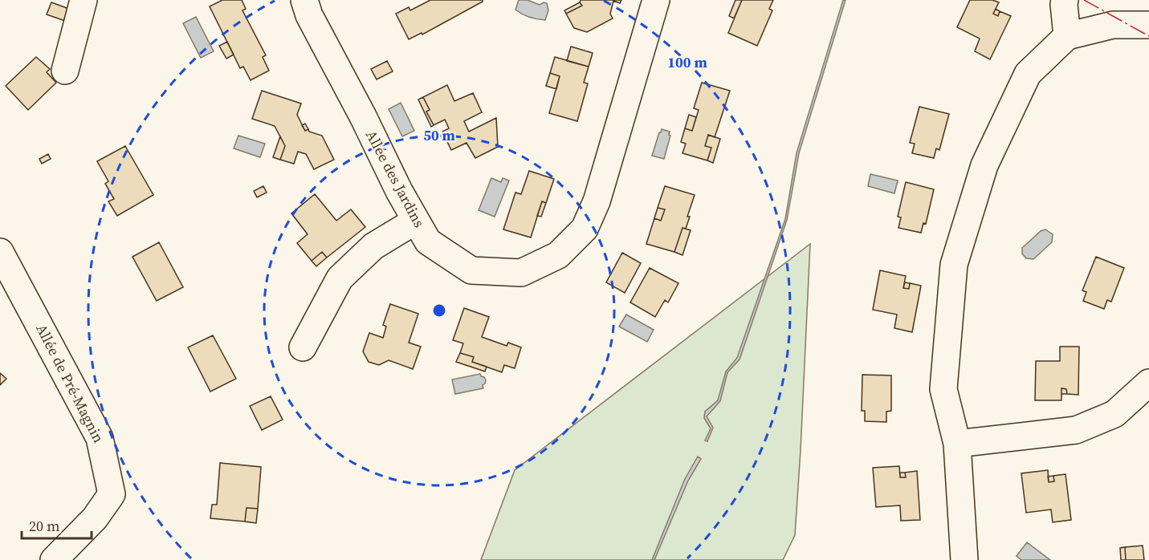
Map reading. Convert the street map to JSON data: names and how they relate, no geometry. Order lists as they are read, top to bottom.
{
  "streets": {
    "street": ["Allée des Jardins", "Allée de Pré-Magnin"]
  },
  "scale_bar": "20 m",
  "rings": ["100 m", "50 m"]
}
